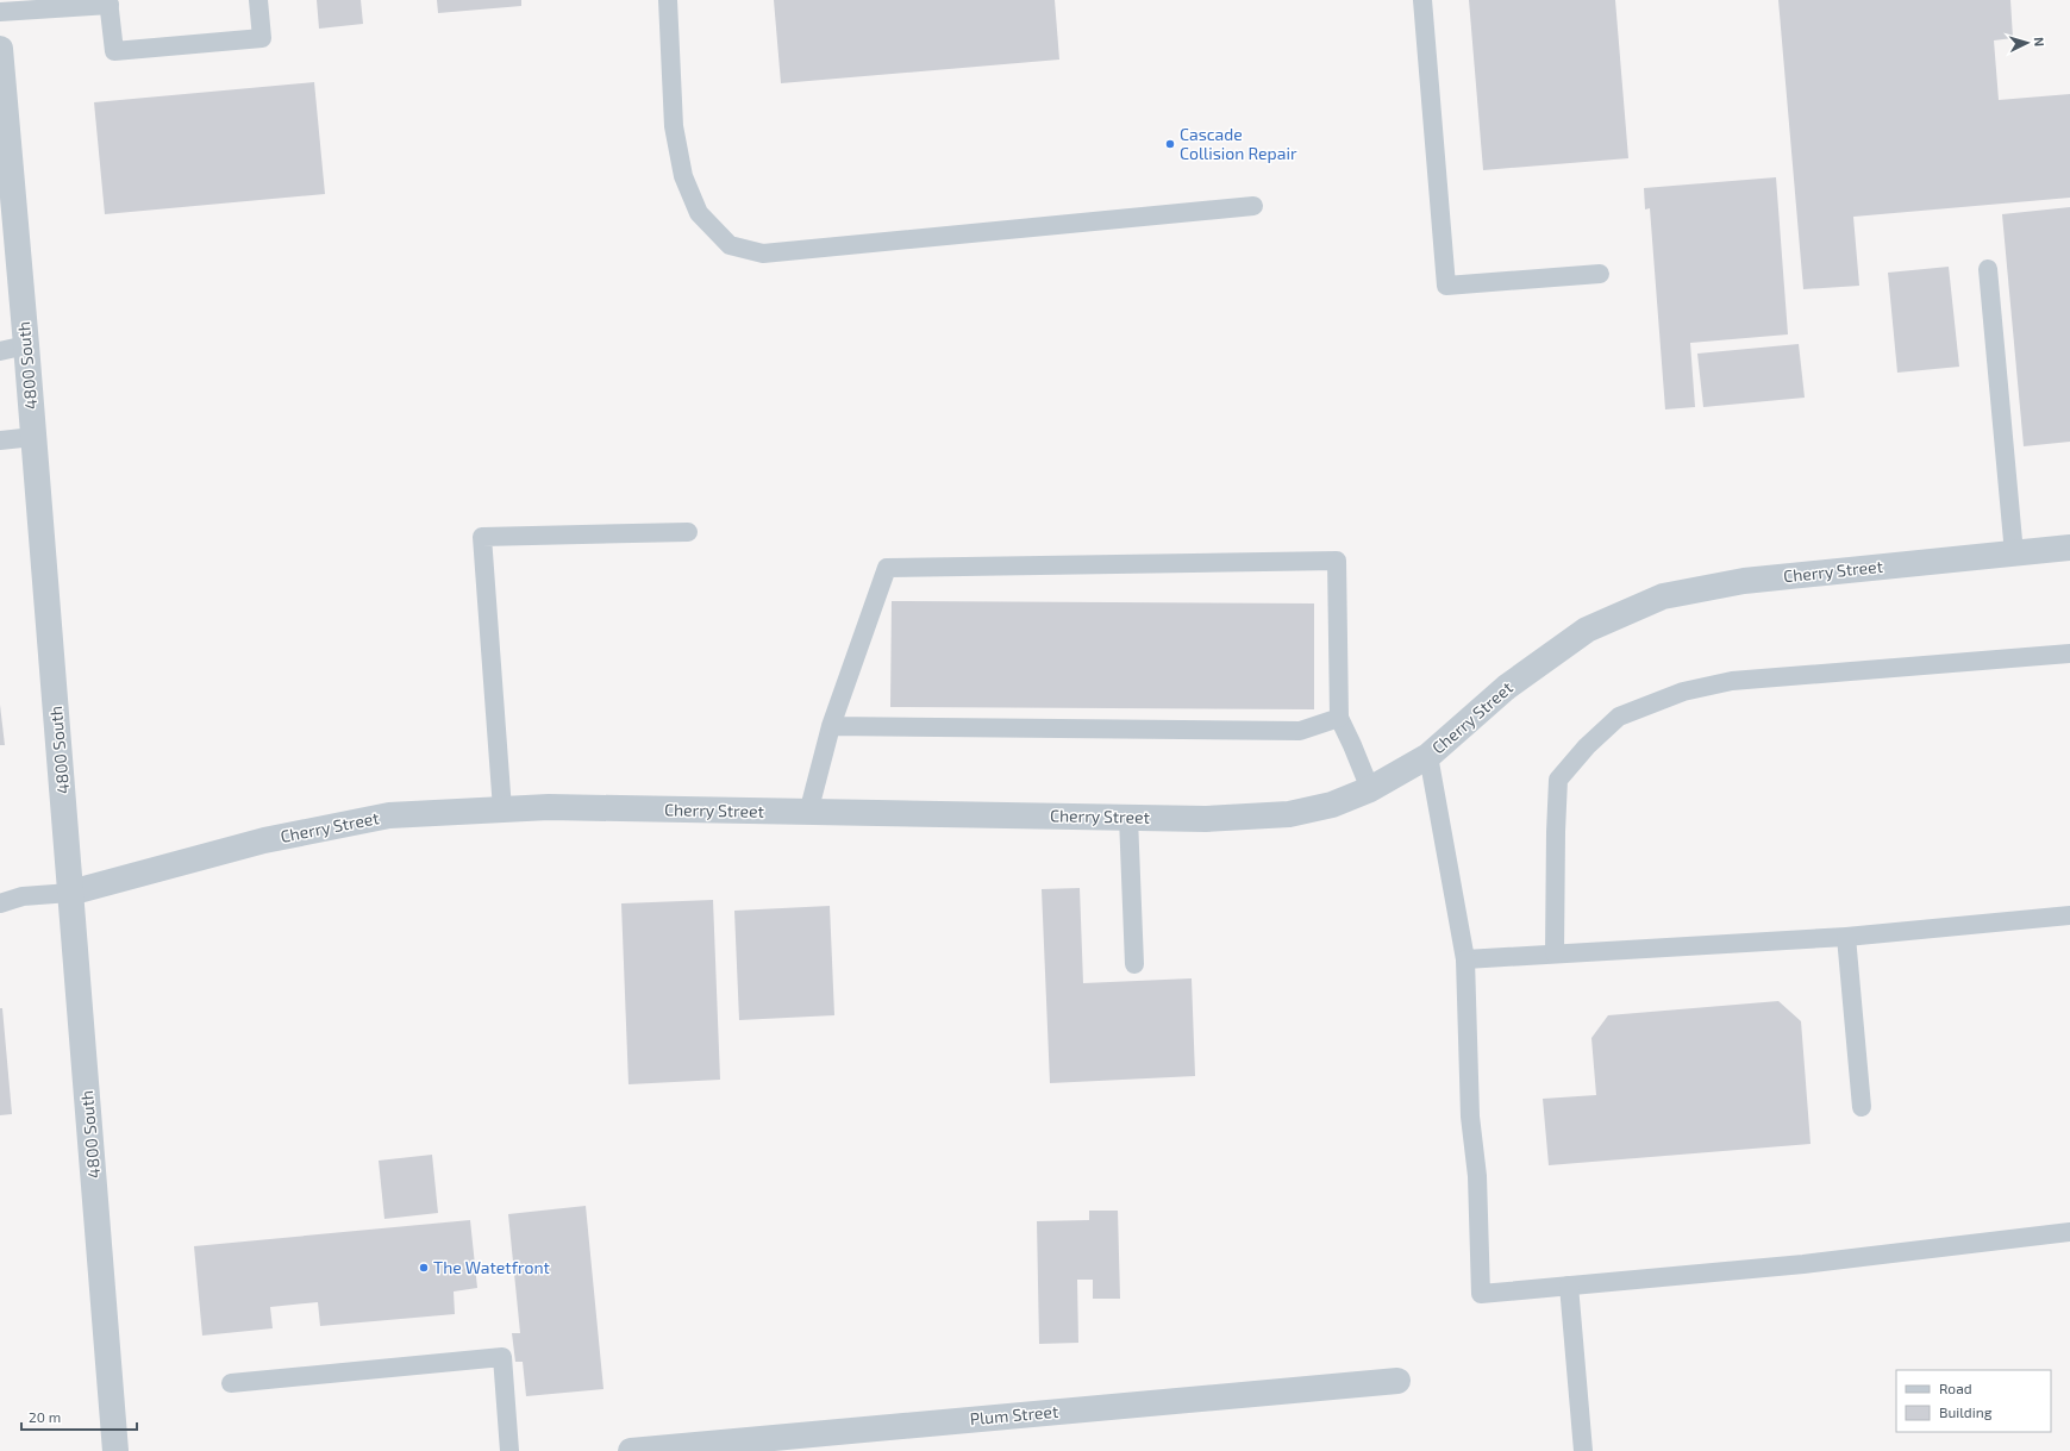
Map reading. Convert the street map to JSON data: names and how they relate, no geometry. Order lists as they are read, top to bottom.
{
  "streets": {
    "street": ["4800 South", "Cherry Street", "Plum Street"]
  },
  "crossings": [
    ["4800 South", "Cherry Street"]
  ],
  "places": ["Cascade Collision Repair", "The Watetfront"],
  "legend": ["Road", "Building"],
  "scale_bar": "20 m",
  "north": "right"
}
